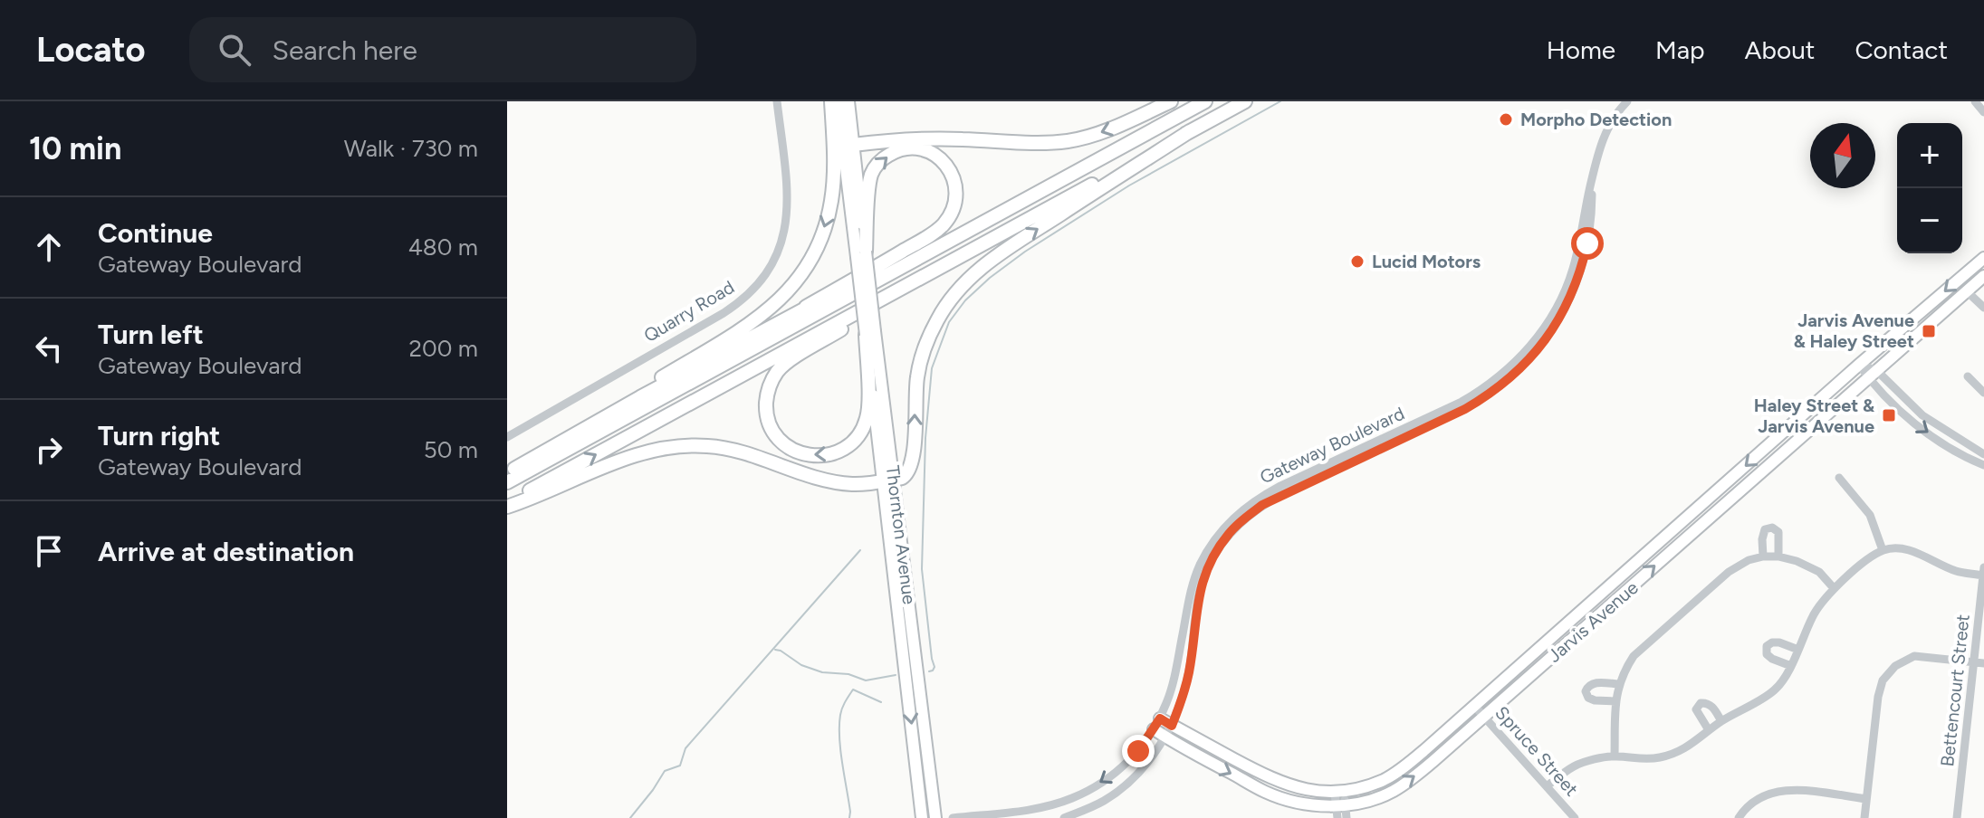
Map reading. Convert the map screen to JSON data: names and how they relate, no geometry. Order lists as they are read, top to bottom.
{
  "streets": {
    "main road": ["Thornton Avenue", "Jarvis Avenue"],
    "street": [
      "Quarry Road",
      "Gateway Boulevard",
      "Bettencourt Street",
      "Spruce Street"
    ]
  },
  "crossings": [
    ["Gateway Boulevard", "Jarvis Avenue"],
    ["Jarvis Avenue", "Spruce Street"]
  ],
  "places": {
    "other": ["Morpho Detection", "Lucid Motors"],
    "transit": ["Jarvis Avenue & Haley Street", "Haley Street & Jarvis Avenue"]
  },
  "north": "top",
  "page": {
    "header": "Locato",
    "search": "Search here",
    "nav": [
      "Home",
      "Map",
      "About",
      "Contact"
    ],
    "heading": ["10 min", "Walk · 730 m"],
    "map_buttons": ["+", "−"],
    "list": [
      ["Continue", "Gateway Boulevard", "480 m"],
      ["Turn left", "Gateway Boulevard", "200 m"],
      ["Turn right", "Gateway Boulevard", "50 m"],
      "Arrive at destination"
    ]
  }
}
